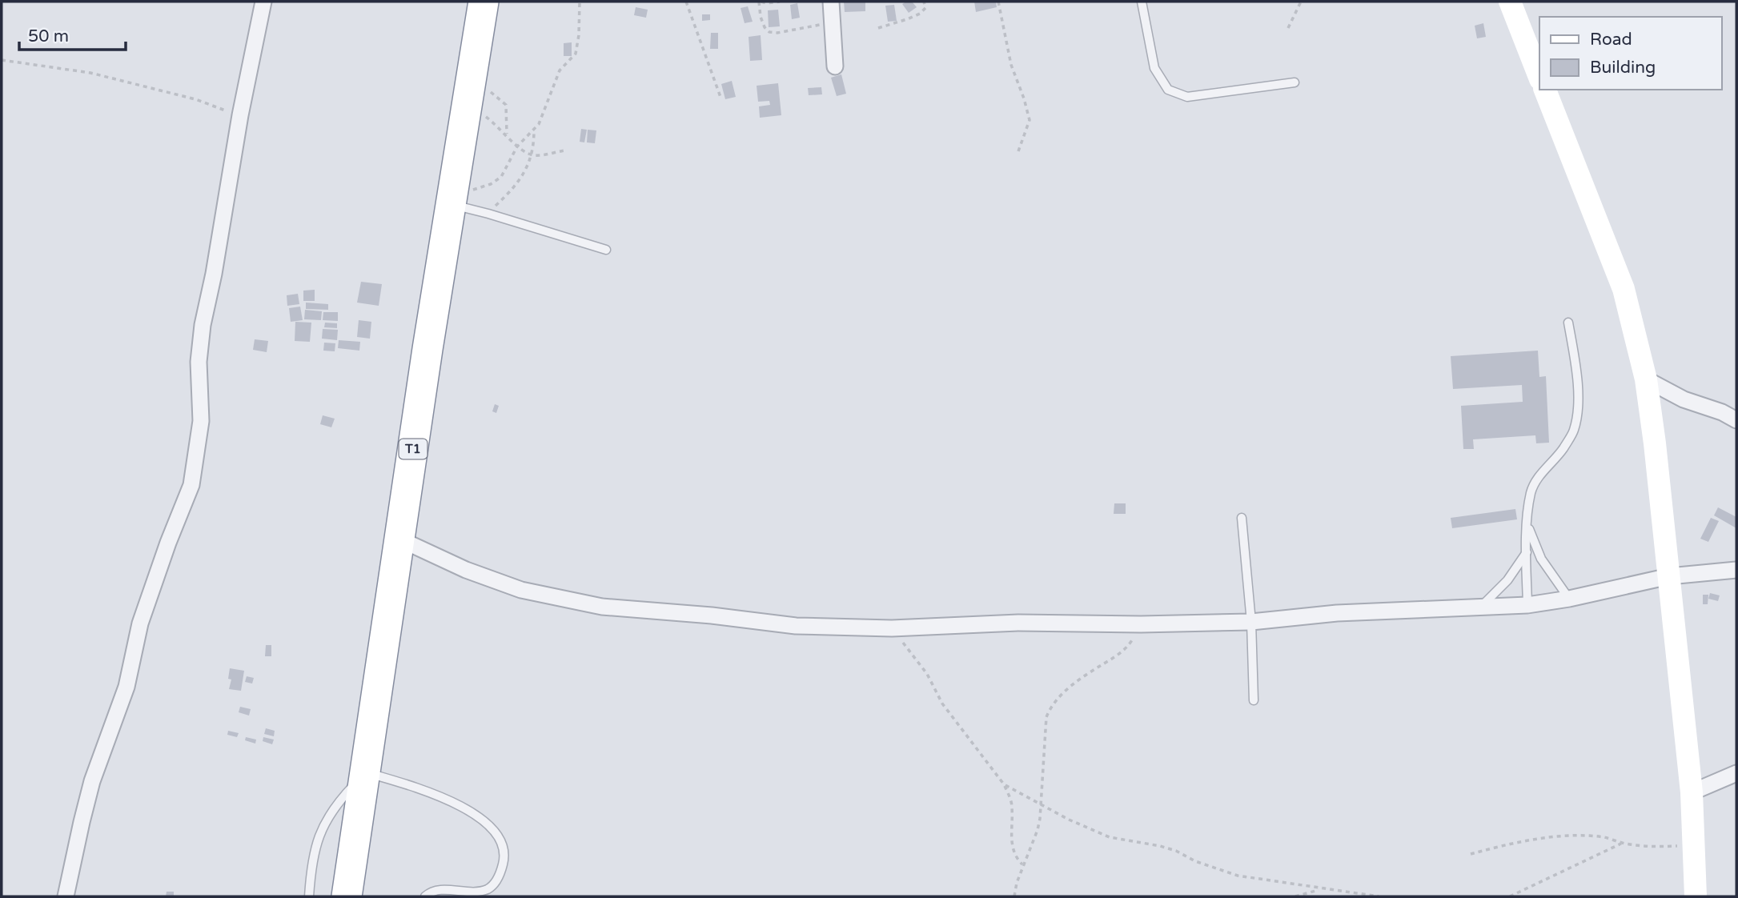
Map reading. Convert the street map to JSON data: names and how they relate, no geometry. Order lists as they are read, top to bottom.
{
  "streets": {
    "highway": ["T1"]
  },
  "legend": ["Road", "Building"],
  "scale_bar": "50 m"
}
